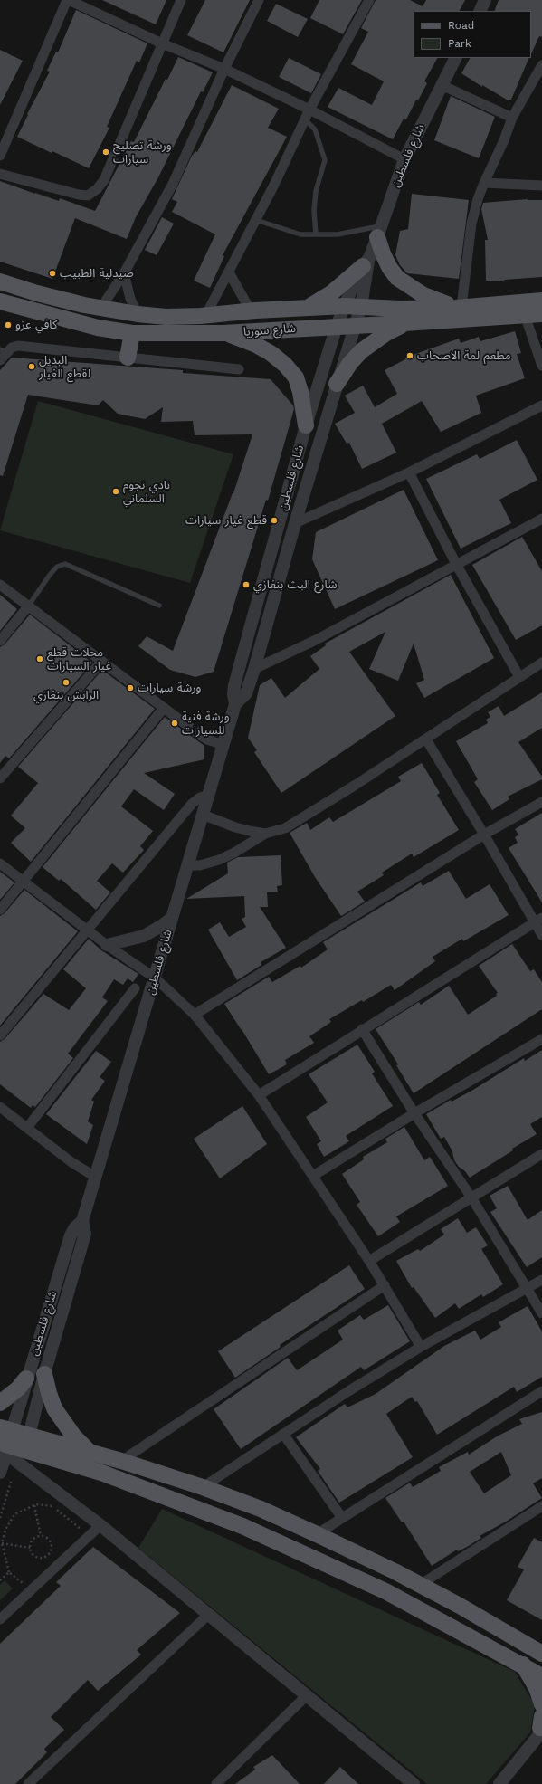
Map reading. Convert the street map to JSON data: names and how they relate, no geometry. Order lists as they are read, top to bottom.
{
  "streets": {
    "main road": ["شارع سوريا"],
    "street": ["شارع فلسطين"]
  },
  "crossings": [
    ["شارع فلسطين", "شارع سوريا"]
  ],
  "places": [
    "ورشة تصليح سيارات",
    "صيدلية الطبيب",
    "كافي عزو",
    "مطعم لمة الاصحاب",
    "البديل لقطع الغيار",
    "نادي نجوم السلماني",
    "قطع غيار سيارات",
    "شارع البث بنغازي",
    "محلات قطع غيار السيارات",
    "الرابش بنغازي",
    "ورشة سيارات",
    "ورشة فنية للسيارات"
  ],
  "legend": ["Road", "Park"]
}
